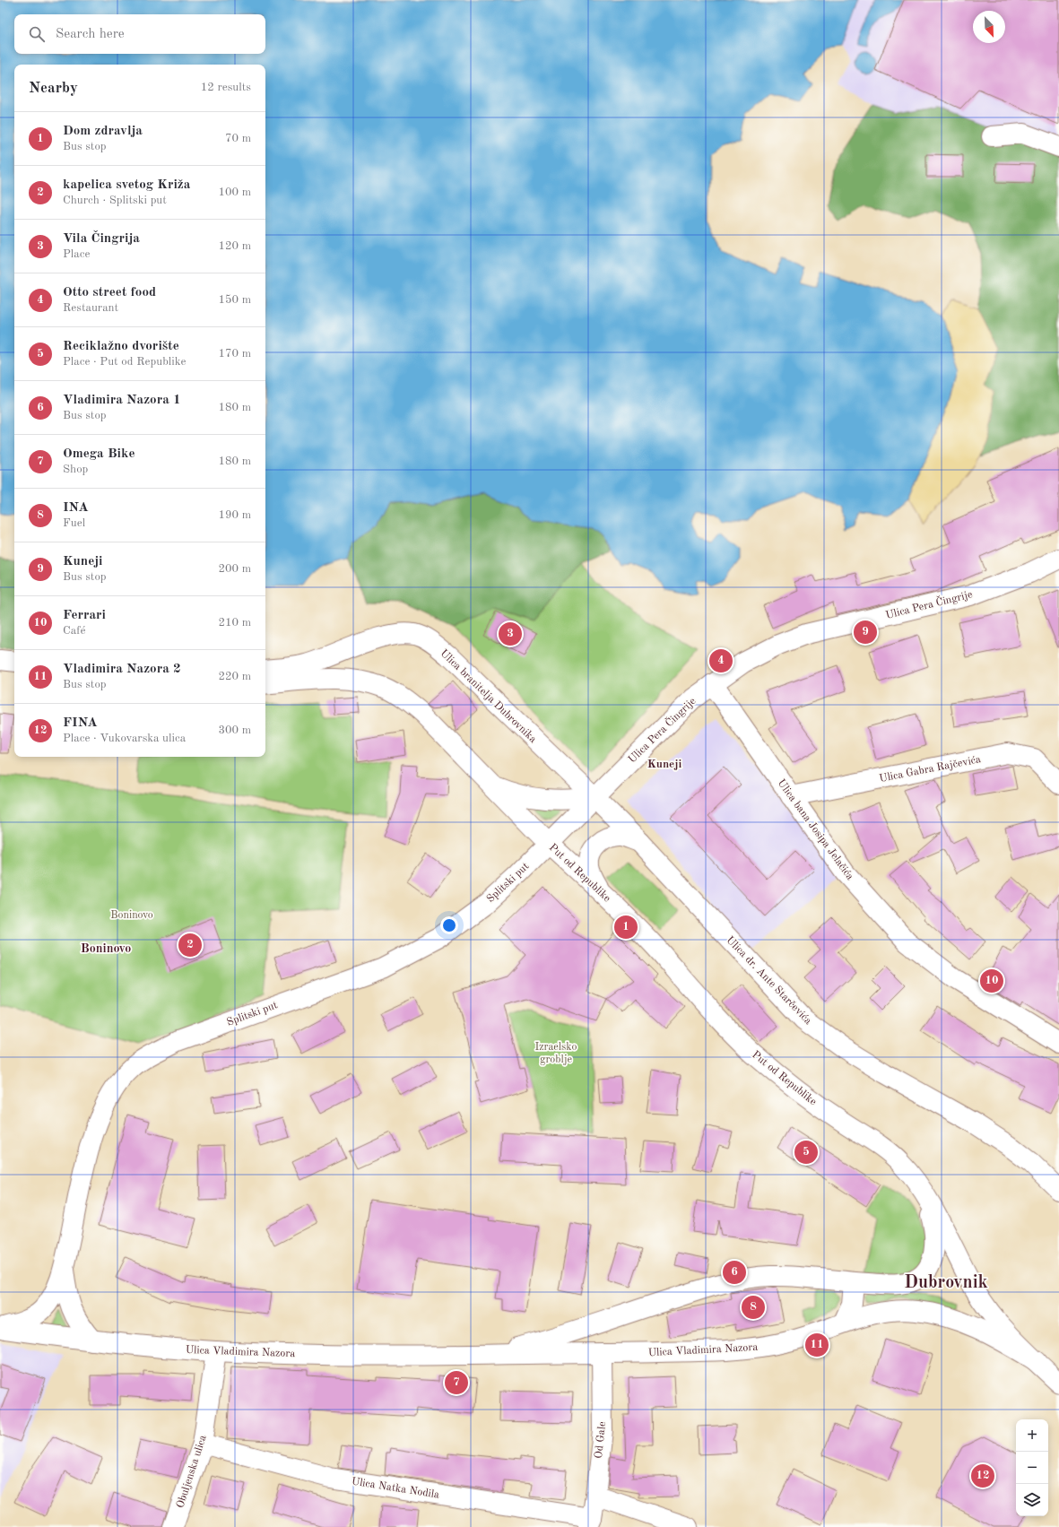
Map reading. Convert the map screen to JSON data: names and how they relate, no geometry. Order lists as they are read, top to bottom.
{
  "streets": {
    "main road": [
      "Ulica Pera Čingrije",
      "Ulica branitelja Dubrovnika",
      "Ulica Gabra Rajčevića",
      "Ulica bana Josipa Jelačića",
      "Put od Republike",
      "Splitski put",
      "Ulica dr. Ante Starčevića",
      "Ulica Vladimira Nazora",
      "Od Gale",
      "Obuljenska ulica",
      "Ulica Natka Nodila"
    ]
  },
  "crossings": [
    ["Ulica Pera Čingrije", "Ulica branitelja Dubrovnika"],
    ["Ulica Pera Čingrije", "Ulica bana Josipa Jelačića"],
    ["Ulica Pera Čingrije", "Put od Republike"],
    ["Ulica Pera Čingrije", "Splitski put"],
    ["Ulica Pera Čingrije", "Ulica dr. Ante Starčevića"],
    ["Ulica branitelja Dubrovnika", "Ulica dr. Ante Starčevića"],
    ["Ulica Gabra Rajčevića", "Ulica bana Josipa Jelačića"],
    ["Put od Republike", "Splitski put"],
    ["Put od Republike", "Ulica Vladimira Nazora"],
    ["Splitski put", "Ulica Vladimira Nazora"],
    ["Ulica Vladimira Nazora", "Od Gale"],
    ["Ulica Vladimira Nazora", "Obuljenska ulica"],
    ["Od Gale", "Ulica Natka Nodila"],
    ["Obuljenska ulica", "Ulica Natka Nodila"]
  ],
  "districts": ["Kuneji", "Boninovo", "Dubrovnik"],
  "parks": ["Boninovo", "Izraelsko groblje"],
  "north": "bottom right",
  "page": {
    "search": "Search here",
    "heading": ["Nearby", "12 results"],
    "list": [
      {
        "mark": "1",
        "name": "Dom zdravlja",
        "note": "Bus stop",
        "value": "70 m"
      },
      {
        "mark": "2",
        "name": "kapelica svetog Križa",
        "note": "Church · Splitski put",
        "value": "100 m"
      },
      {
        "mark": "3",
        "name": "Vila Čingrija",
        "note": "Place",
        "value": "120 m"
      },
      {
        "mark": "4",
        "name": "Otto street food",
        "note": "Restaurant",
        "value": "150 m"
      },
      {
        "mark": "5",
        "name": "Reciklažno dvorište",
        "note": "Place · Put od Republike",
        "value": "170 m"
      },
      {
        "mark": "6",
        "name": "Vladimira Nazora 1",
        "note": "Bus stop",
        "value": "180 m"
      },
      {
        "mark": "7",
        "name": "Omega Bike",
        "note": "Shop",
        "value": "180 m"
      },
      {
        "mark": "8",
        "name": "INA",
        "note": "Fuel",
        "value": "190 m"
      },
      {
        "mark": "9",
        "name": "Kuneji",
        "note": "Bus stop",
        "value": "200 m"
      },
      {
        "mark": "10",
        "name": "Ferrari",
        "note": "Café",
        "value": "210 m"
      },
      {
        "mark": "11",
        "name": "Vladimira Nazora 2",
        "note": "Bus stop",
        "value": "220 m"
      },
      {
        "mark": "12",
        "name": "FINA",
        "note": "Place · Vukovarska ulica",
        "value": "300 m"
      }
    ],
    "pins": [
      "9",
      "3",
      "4",
      "1",
      "2",
      "10",
      "5",
      "6",
      "8",
      "11",
      "7",
      "12"
    ],
    "map_buttons": ["+", "−"]
  }
}
